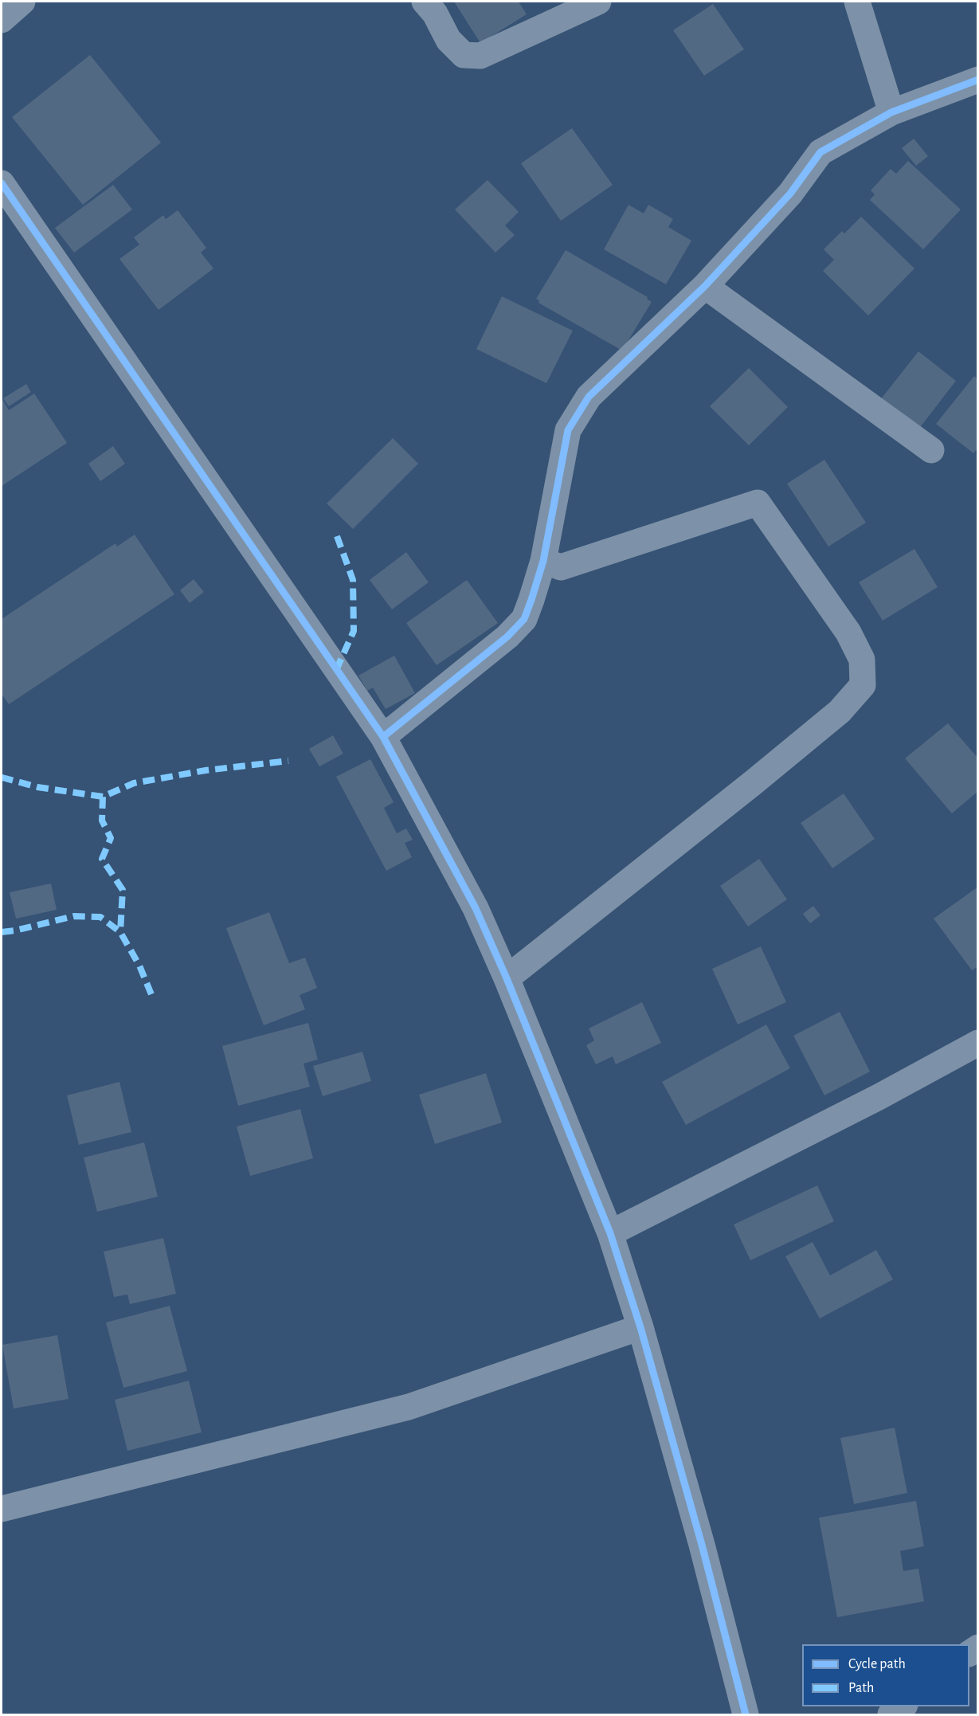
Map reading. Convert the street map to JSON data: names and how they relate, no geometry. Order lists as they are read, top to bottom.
{
  "legend": ["Cycle path", "Path"]
}
